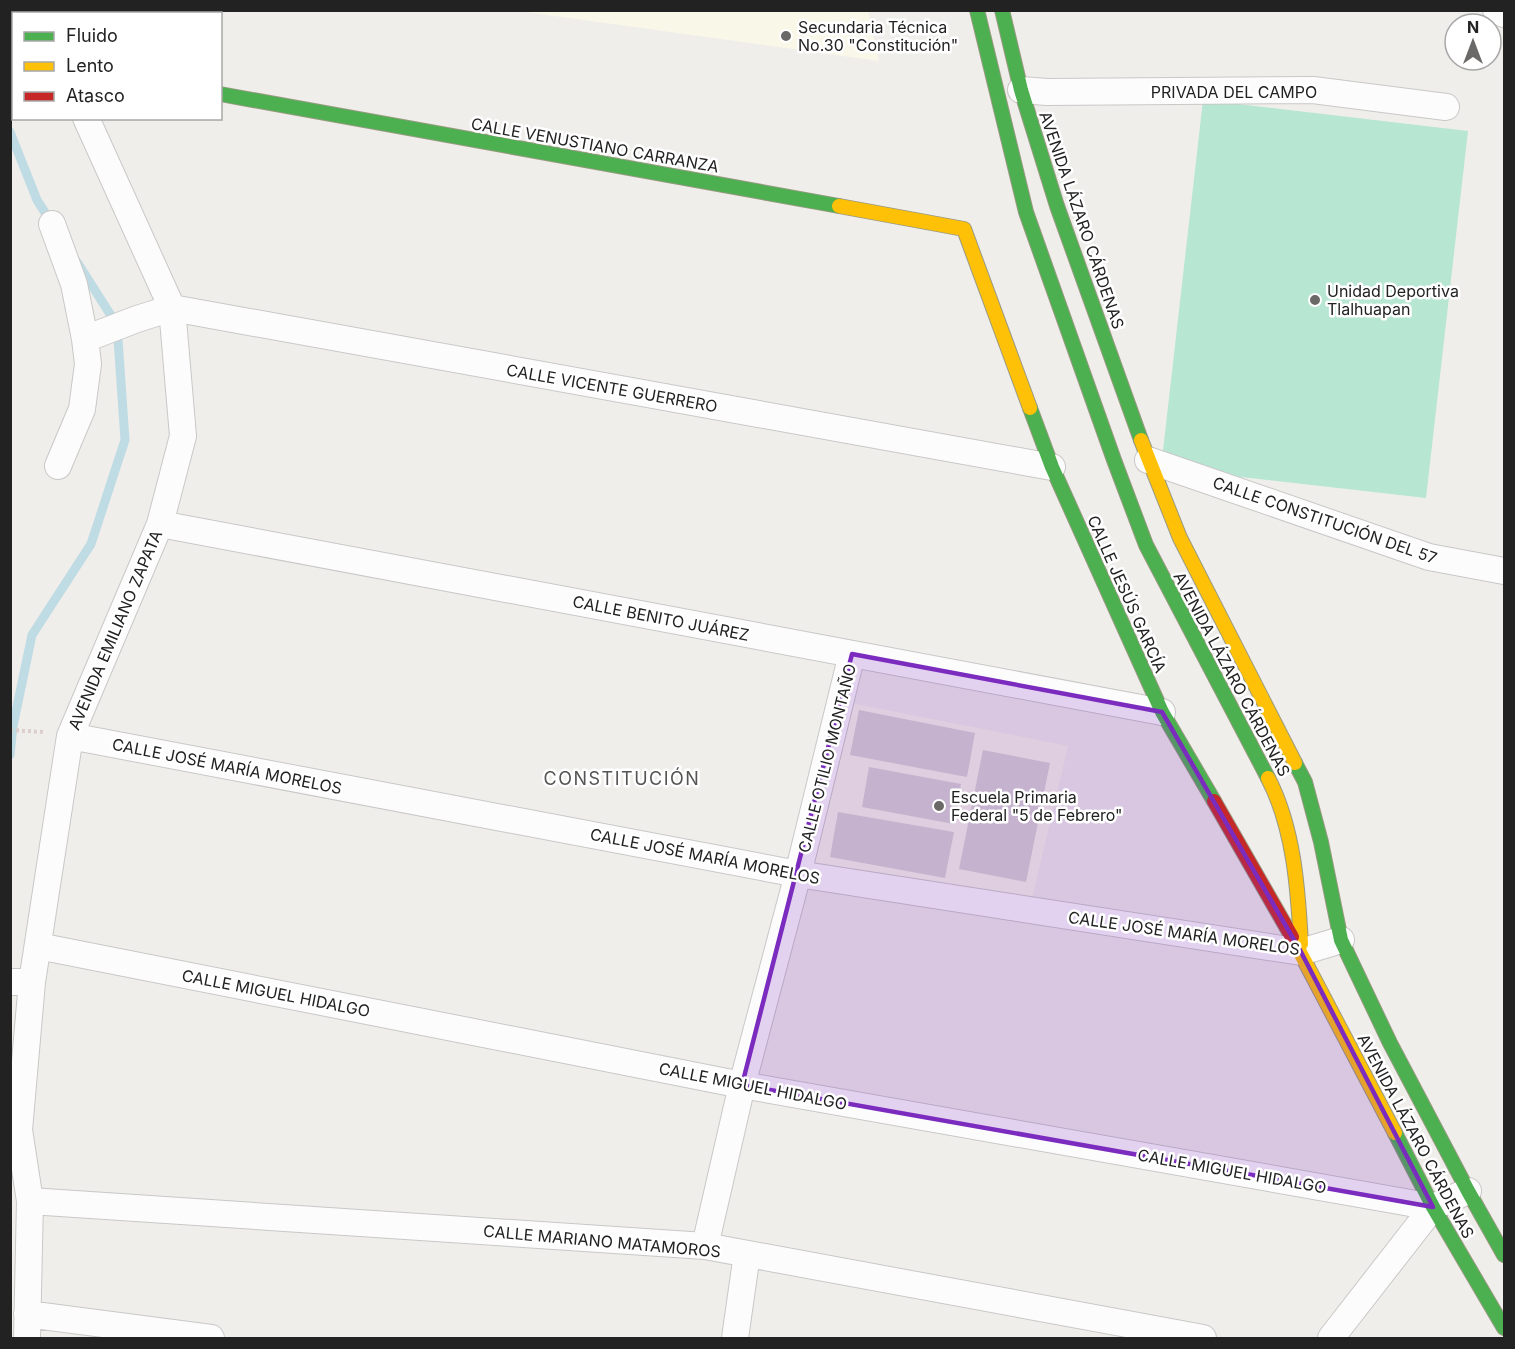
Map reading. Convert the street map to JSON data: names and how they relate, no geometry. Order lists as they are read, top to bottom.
{
  "streets": {
    "main road": ["CALLE VENUSTIANO CARRANZA", "AVENIDA LÁZARO CÁRDENAS", "CALLE JESÚS GARCÍA"],
    "street": [
      "PRIVADA DEL CAMPO",
      "CALLE VICENTE GUERRERO",
      "CALLE CONSTITUCIÓN DEL 57",
      "CALLE BENITO JUÁREZ",
      "AVENIDA EMILIANO ZAPATA",
      "CALLE OTILIO MONTAÑO",
      "CALLE JOSÉ MARÍA MORELOS",
      "CALLE MIGUEL HIDALGO",
      "CALLE MARIANO MATAMOROS"
    ]
  },
  "crossings": [
    ["PRIVADA DEL CAMPO", "AVENIDA LÁZARO CÁRDENAS"],
    ["CALLE VENUSTIANO CARRANZA", "CALLE JESÚS GARCÍA"],
    ["AVENIDA LÁZARO CÁRDENAS", "CALLE CONSTITUCIÓN DEL 57"],
    ["AVENIDA LÁZARO CÁRDENAS", "CALLE JESÚS GARCÍA"],
    ["AVENIDA LÁZARO CÁRDENAS", "CALLE JOSÉ MARÍA MORELOS"],
    ["AVENIDA LÁZARO CÁRDENAS", "CALLE MIGUEL HIDALGO"],
    ["CALLE VICENTE GUERRERO", "CALLE JESÚS GARCÍA"],
    ["CALLE VICENTE GUERRERO", "AVENIDA EMILIANO ZAPATA"],
    ["CALLE JESÚS GARCÍA", "CALLE BENITO JUÁREZ"],
    ["CALLE JESÚS GARCÍA", "CALLE JOSÉ MARÍA MORELOS"],
    ["CALLE BENITO JUÁREZ", "AVENIDA EMILIANO ZAPATA"],
    ["CALLE BENITO JUÁREZ", "CALLE OTILIO MONTAÑO"],
    ["AVENIDA EMILIANO ZAPATA", "CALLE JOSÉ MARÍA MORELOS"],
    ["AVENIDA EMILIANO ZAPATA", "CALLE MIGUEL HIDALGO"],
    ["AVENIDA EMILIANO ZAPATA", "CALLE MARIANO MATAMOROS"],
    ["CALLE OTILIO MONTAÑO", "CALLE JOSÉ MARÍA MORELOS"],
    ["CALLE OTILIO MONTAÑO", "CALLE MIGUEL HIDALGO"],
    ["CALLE OTILIO MONTAÑO", "CALLE MARIANO MATAMOROS"]
  ],
  "districts": ["CONSTITUCIÓN"],
  "places": ["Secundaria Técnica No.30 \"Constitución\"", "Unidad Deportiva Tlalhuapan", "Escuela Primaria Federal \"5 de Febrero\""],
  "legend": ["Fluido", "Lento", "Atasco"],
  "north": "top"
}
